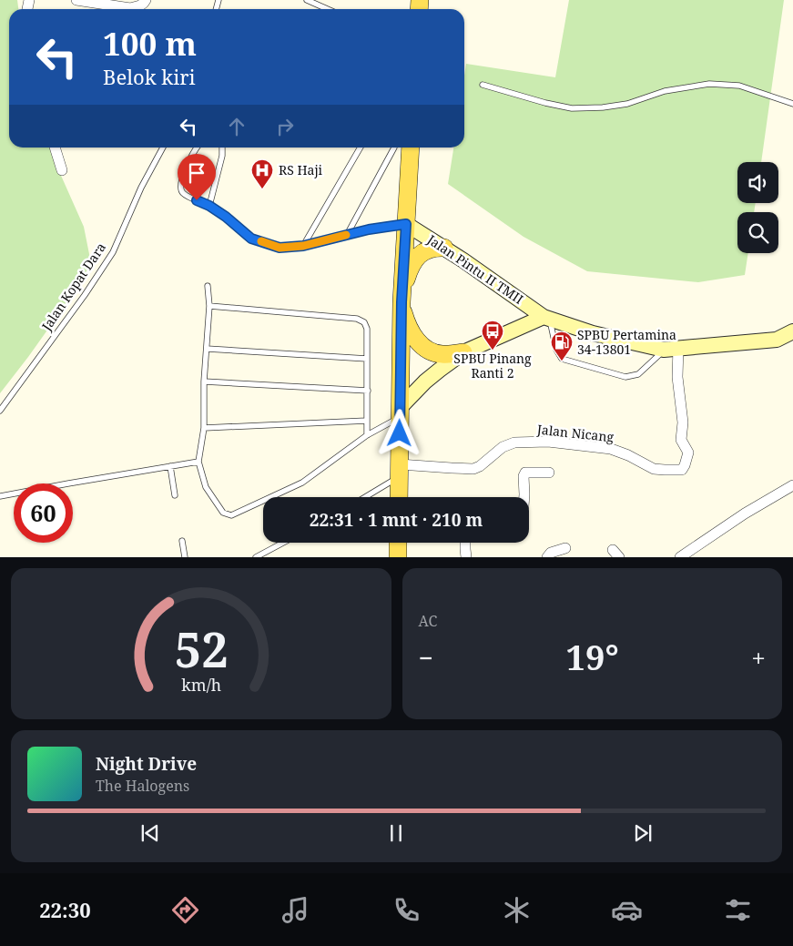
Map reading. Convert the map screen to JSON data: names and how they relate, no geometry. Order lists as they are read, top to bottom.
{
  "streets": {
    "street": ["Jalan Pintu II TMII", "Jalan Nicang"],
    "lane": ["Jalan Kopat Dara"]
  },
  "crossings": [
    ["Jalan Pintu II TMII", "Jalan Nicang"]
  ],
  "places": {
    "hospital": ["RS Haji"],
    "bus stop": ["SPBU Pinang Ranti 2"],
    "fuel station": ["SPBU Pertamina 34-13801"]
  },
  "page": {
    "turn": ["100 m", "Belok kiri"],
    "limit": "60",
    "trip": "22:31 · 1 mnt · 210 m",
    "tile": "AC",
    "heat": ["−", "19°", "+"],
    "song": ["Night Drive", "The Halogens"],
    "tabs": "22:30",
    "gauge": ["52", "km/h"]
  }
}
